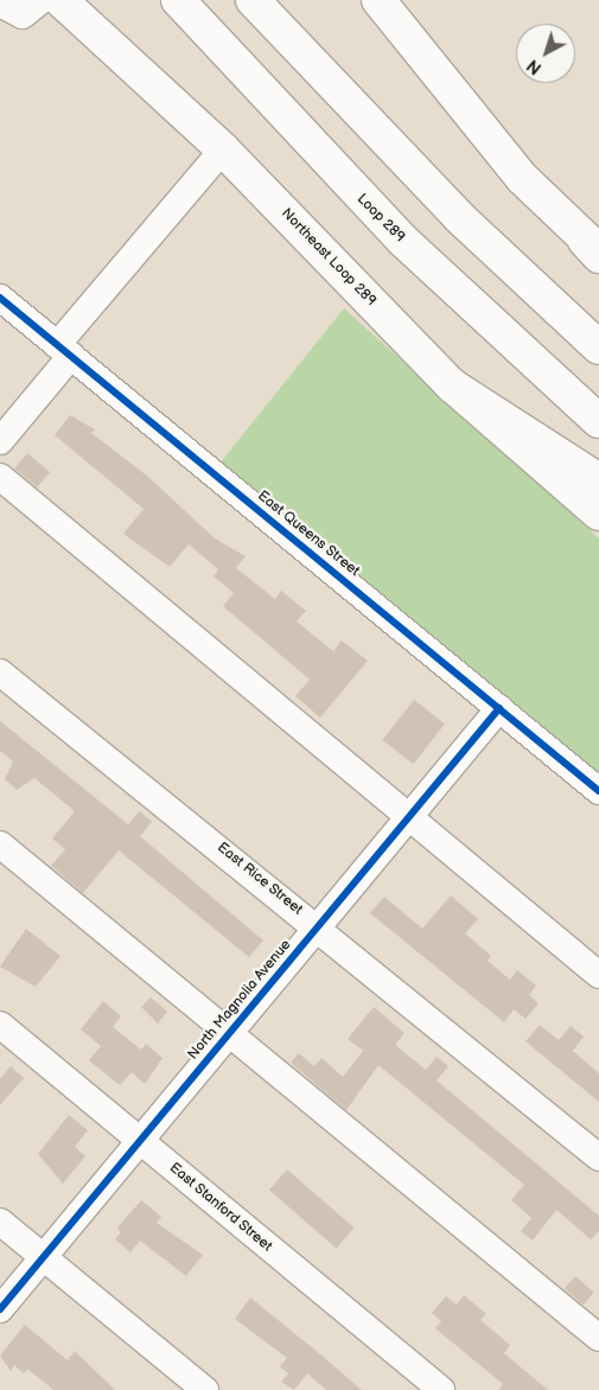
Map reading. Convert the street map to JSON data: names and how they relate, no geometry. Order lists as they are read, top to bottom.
{
  "streets": {
    "main road": ["Loop 289", "Northeast Loop 289"],
    "street": [
      "East Queens Street",
      "East Rice Street",
      "North Magnolia Avenue",
      "East Stanford Street"
    ]
  },
  "crossings": [
    ["East Queens Street", "North Magnolia Avenue"],
    ["East Rice Street", "North Magnolia Avenue"],
    ["North Magnolia Avenue", "East Stanford Street"]
  ],
  "north": "bottom left"
}
